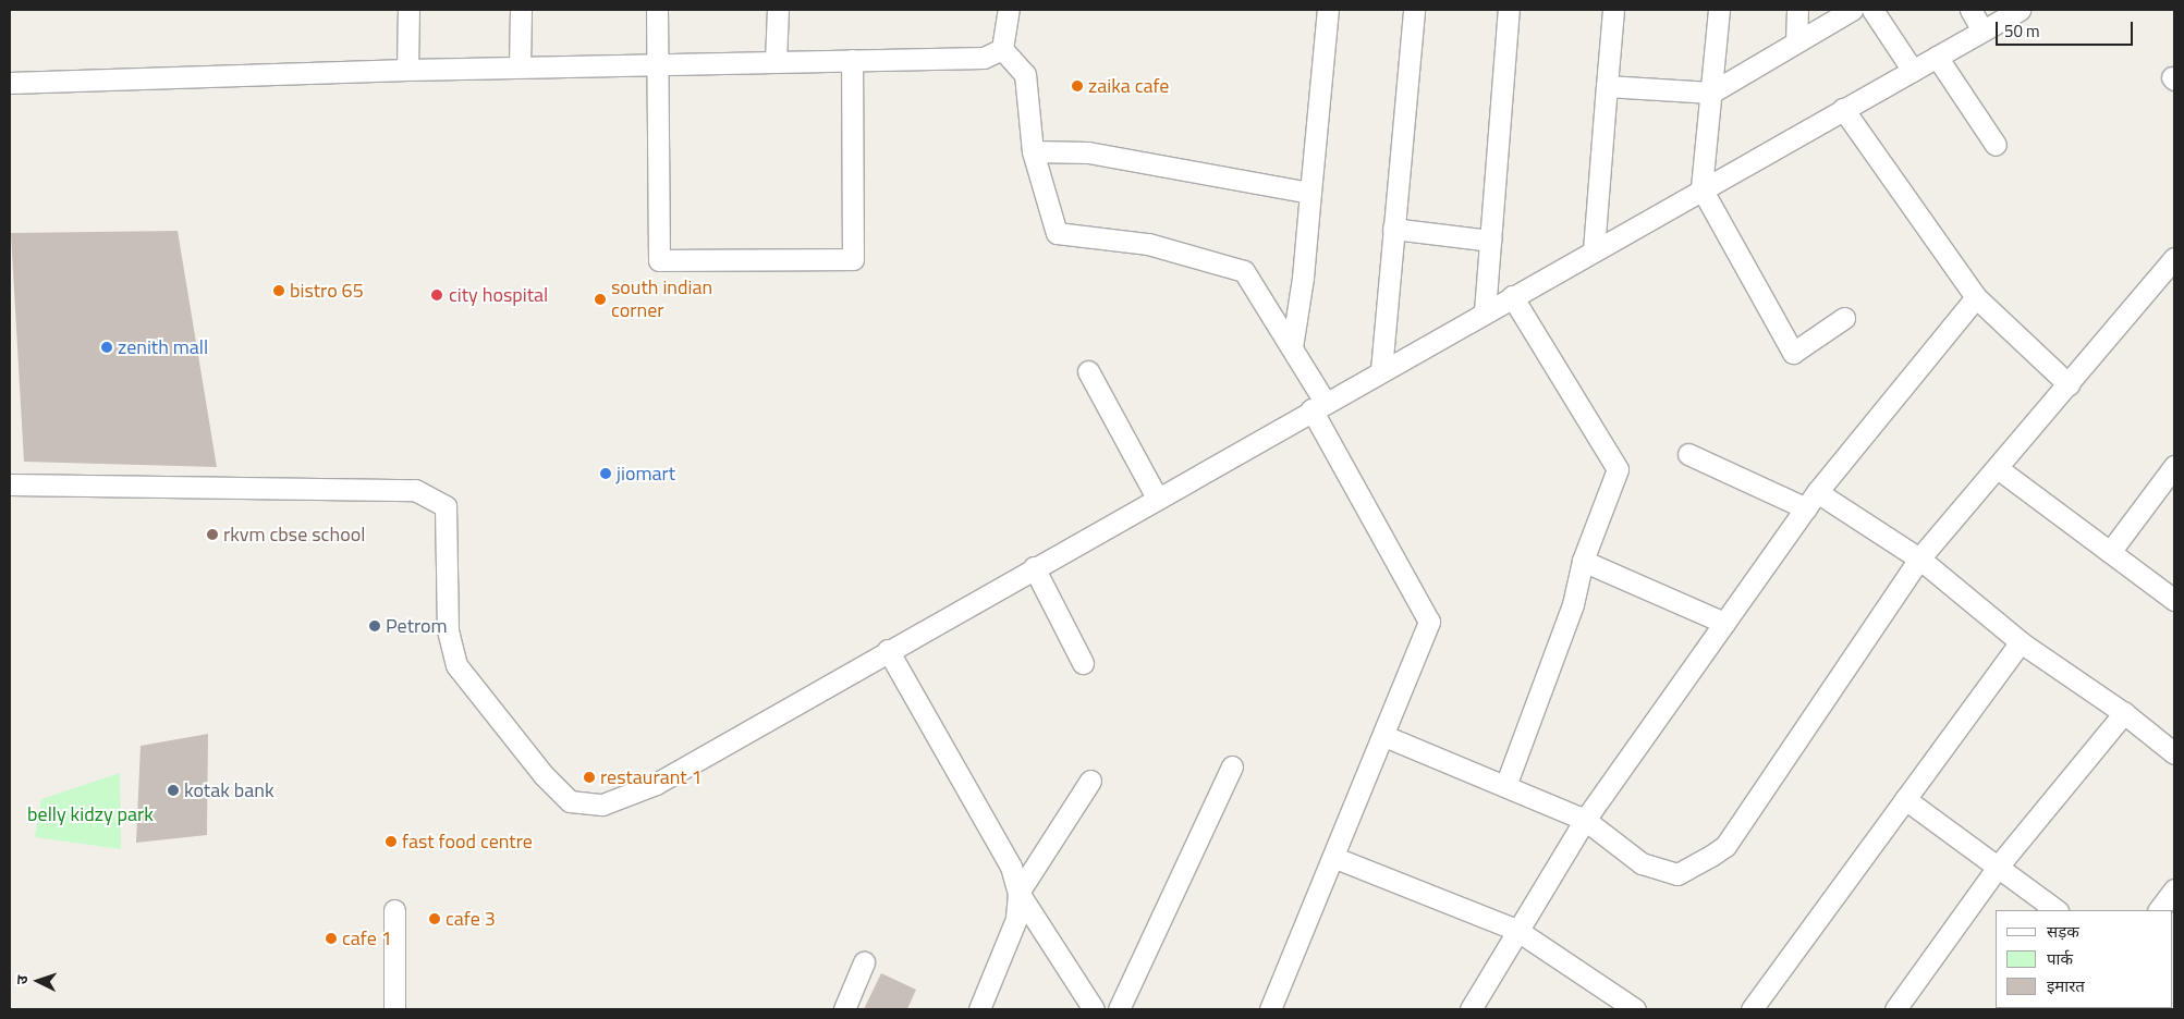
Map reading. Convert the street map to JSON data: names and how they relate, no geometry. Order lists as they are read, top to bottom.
{
  "parks": ["belly kidzy park"],
  "places": [
    "zaika cafe",
    "bistro 65",
    "city hospital",
    "south indian corner",
    "zenith mall",
    "jiomart",
    "rkvm cbse school",
    "Petrom",
    "restaurant 1",
    "kotak bank",
    "fast food centre",
    "cafe 3",
    "cafe 1"
  ],
  "legend": ["सड़क", "पार्क", "इमारत"],
  "scale_bar": "50 m",
  "north": "left"
}
